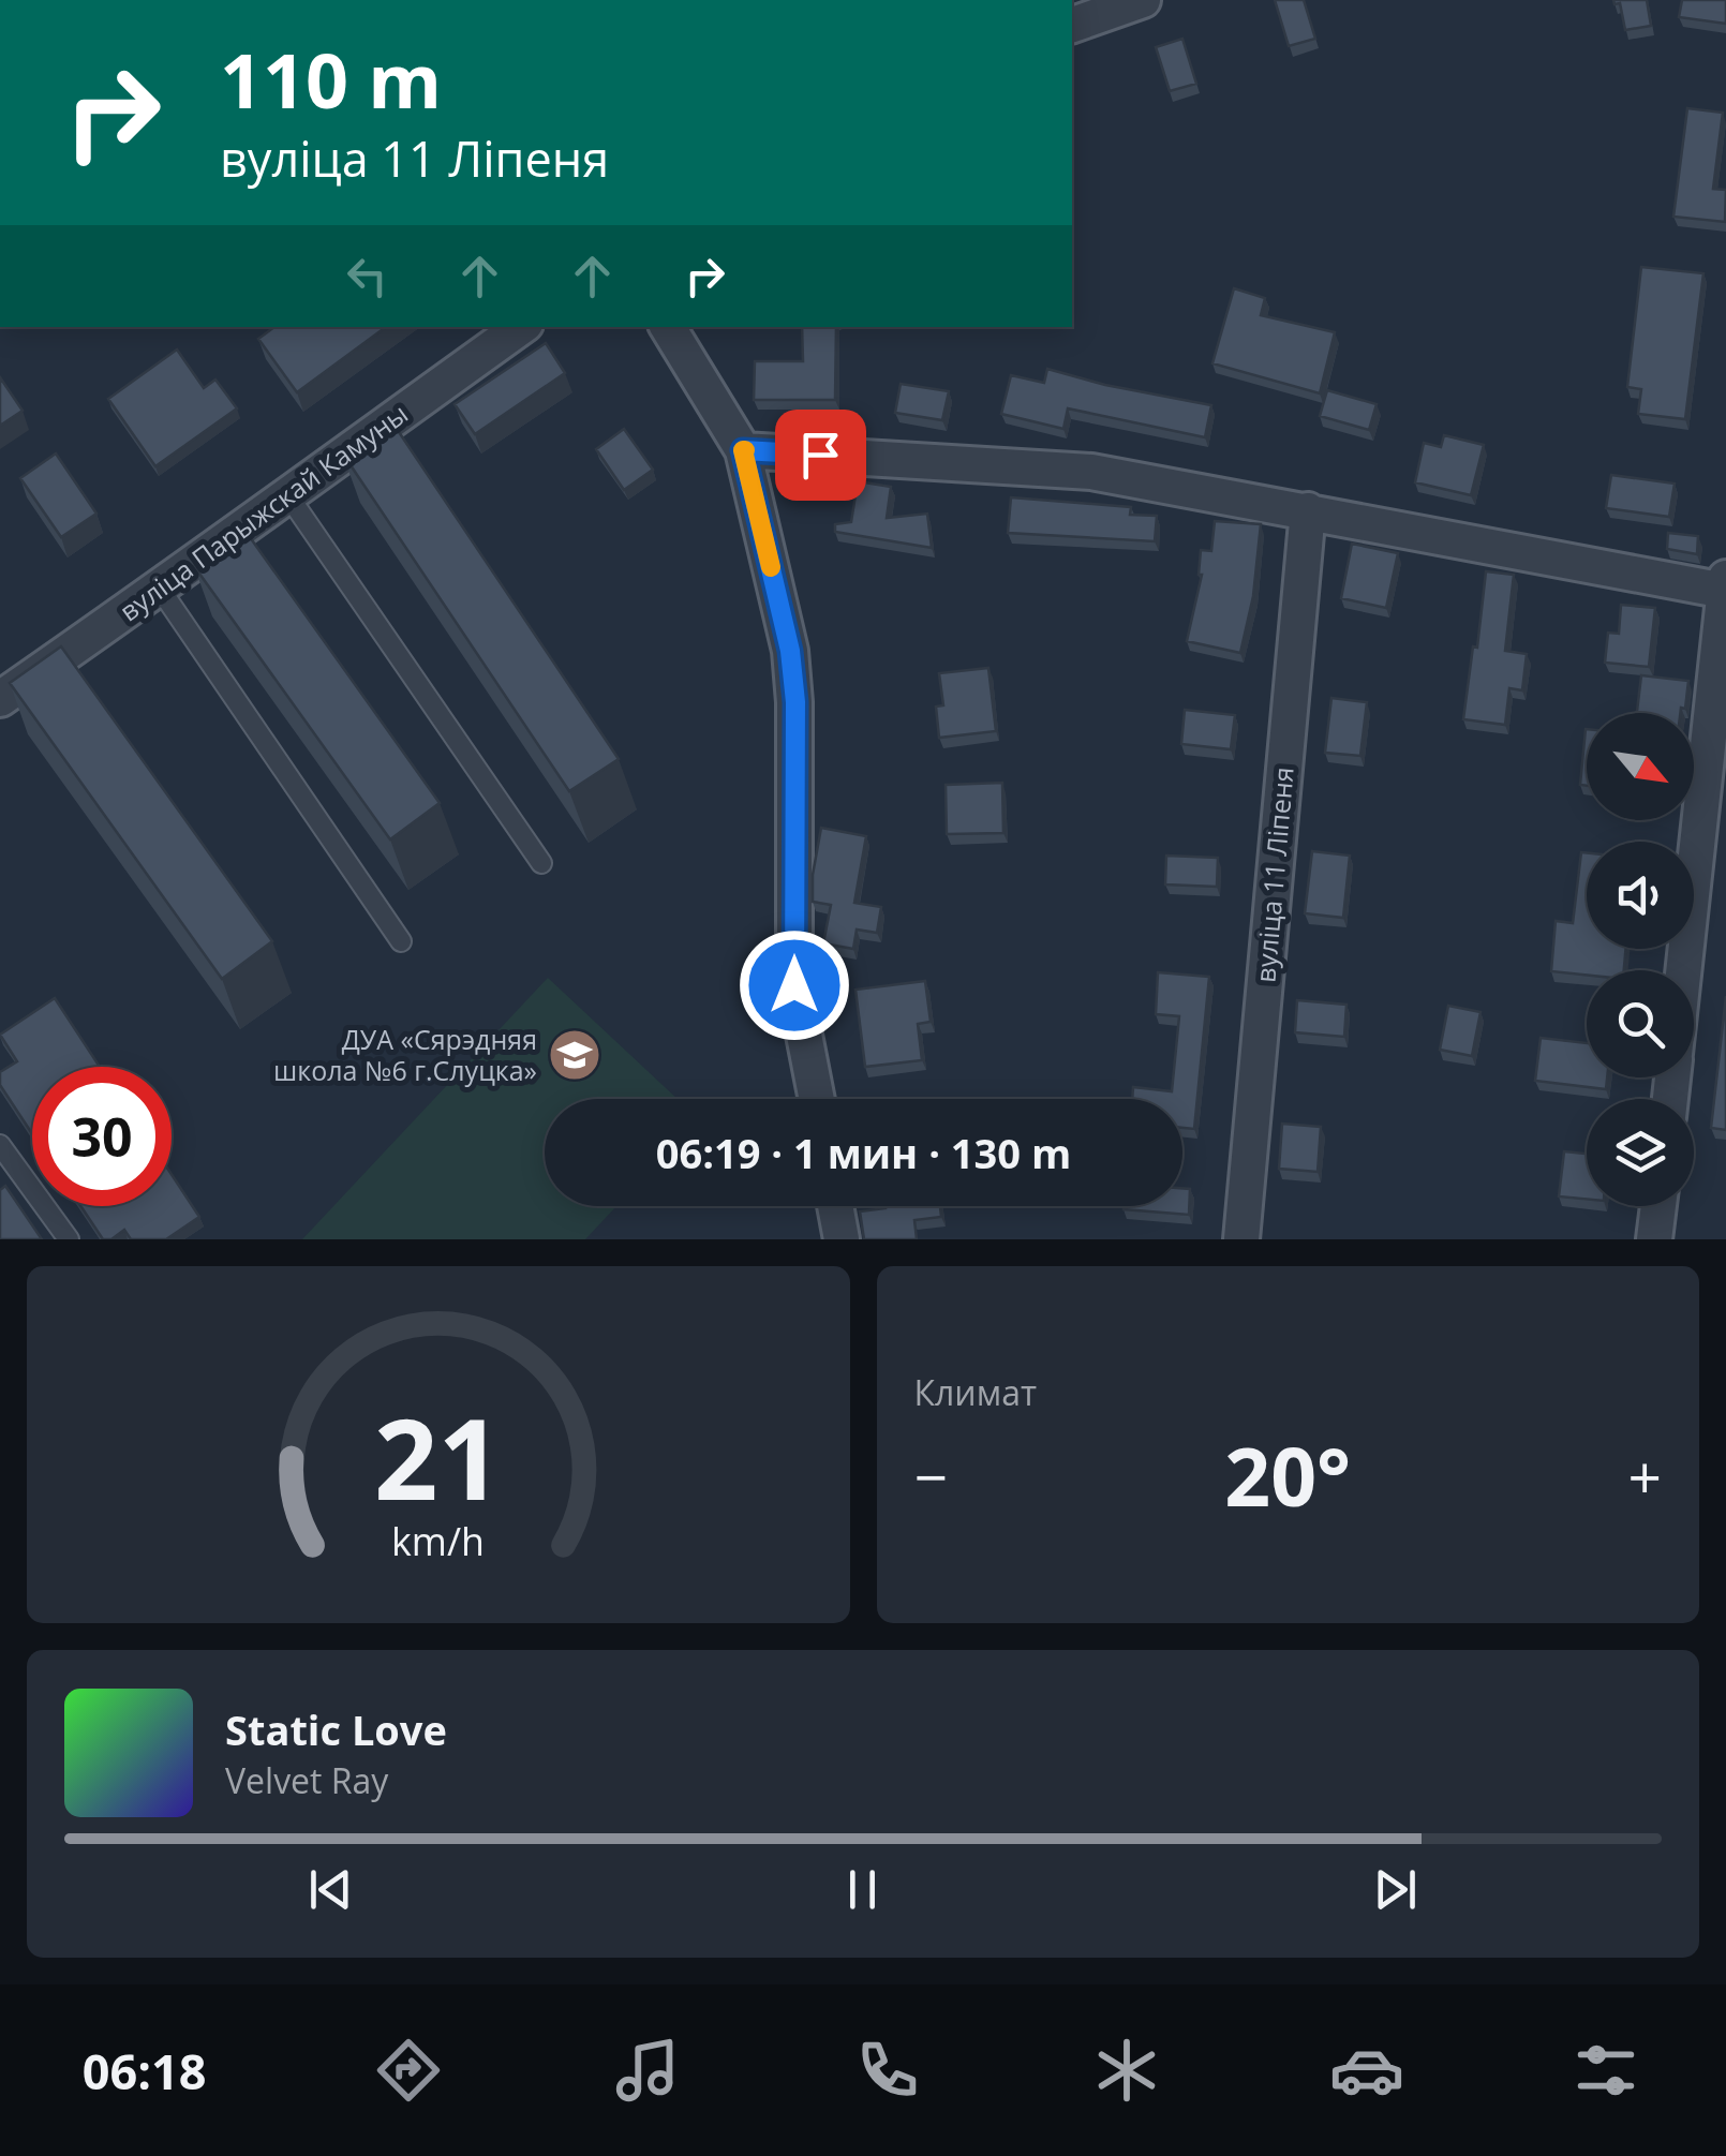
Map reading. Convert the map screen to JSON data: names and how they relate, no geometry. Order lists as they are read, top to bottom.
{
  "streets": {
    "street": ["вуліца Парыжскай Камуны", "вуліца 11 Ліпеня"]
  },
  "places": {
    "school or university": ["ДУА «Сярэдняя школа №6 г.Слуцка»"]
  },
  "north": "bottom right",
  "page": {
    "turn": ["110 m", "вуліца 11 Ліпеня"],
    "limit": "30",
    "trip": "06:19 · 1 мин · 130 m",
    "tile": "Климат",
    "heat": ["−", "20°", "+"],
    "song": ["Static Love", "Velvet Ray"],
    "tabs": "06:18",
    "gauge": ["21", "km/h"]
  }
}
